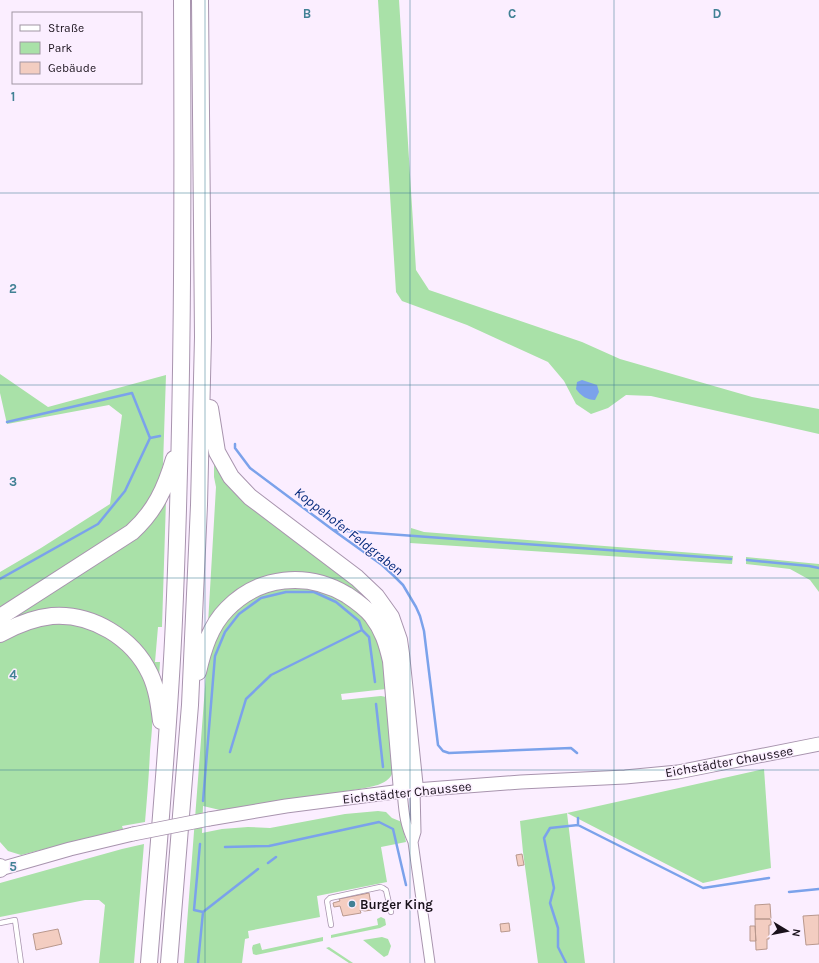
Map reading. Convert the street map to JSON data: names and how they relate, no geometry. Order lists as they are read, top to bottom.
{
  "streets": {
    "main road": ["Eichstädter Chaussee"]
  },
  "water": ["Koppehofer Feldgraben"],
  "places": ["Burger King"],
  "legend": ["Straße", "Park", "Gebäude"],
  "north": "right",
  "grid": {
    "columns": ["B", "C", "D"],
    "rows": [
      "1",
      "2",
      "3",
      "4",
      "5"
    ]
  }
}
